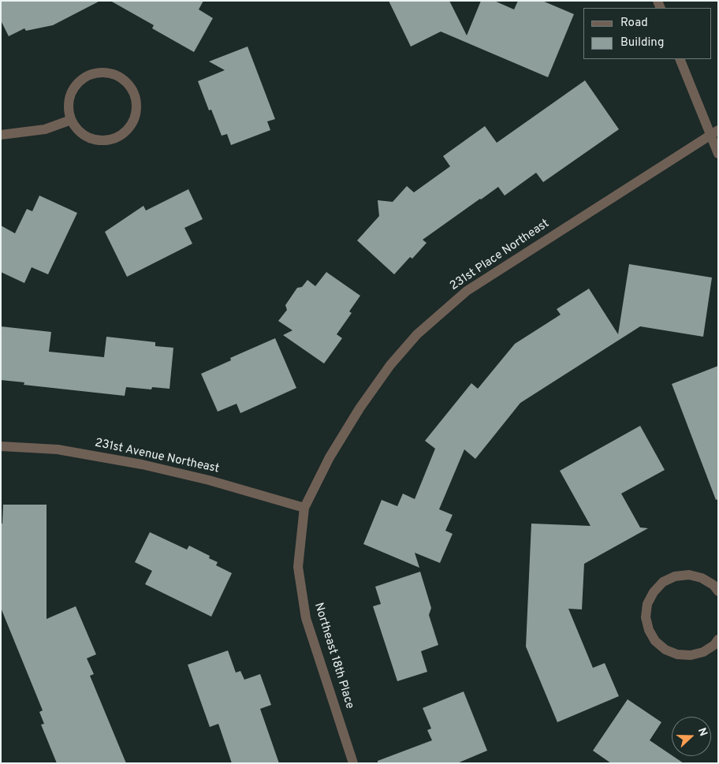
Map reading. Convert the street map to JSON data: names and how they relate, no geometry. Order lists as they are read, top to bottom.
{
  "streets": {
    "street": ["231st Place Northeast", "231st Avenue Northeast", "Northeast 18th Place"]
  },
  "crossings": [
    ["231st Place Northeast", "231st Avenue Northeast"],
    ["231st Place Northeast", "Northeast 18th Place"],
    ["231st Avenue Northeast", "Northeast 18th Place"]
  ],
  "legend": ["Road", "Building"],
  "north": "right"
}
